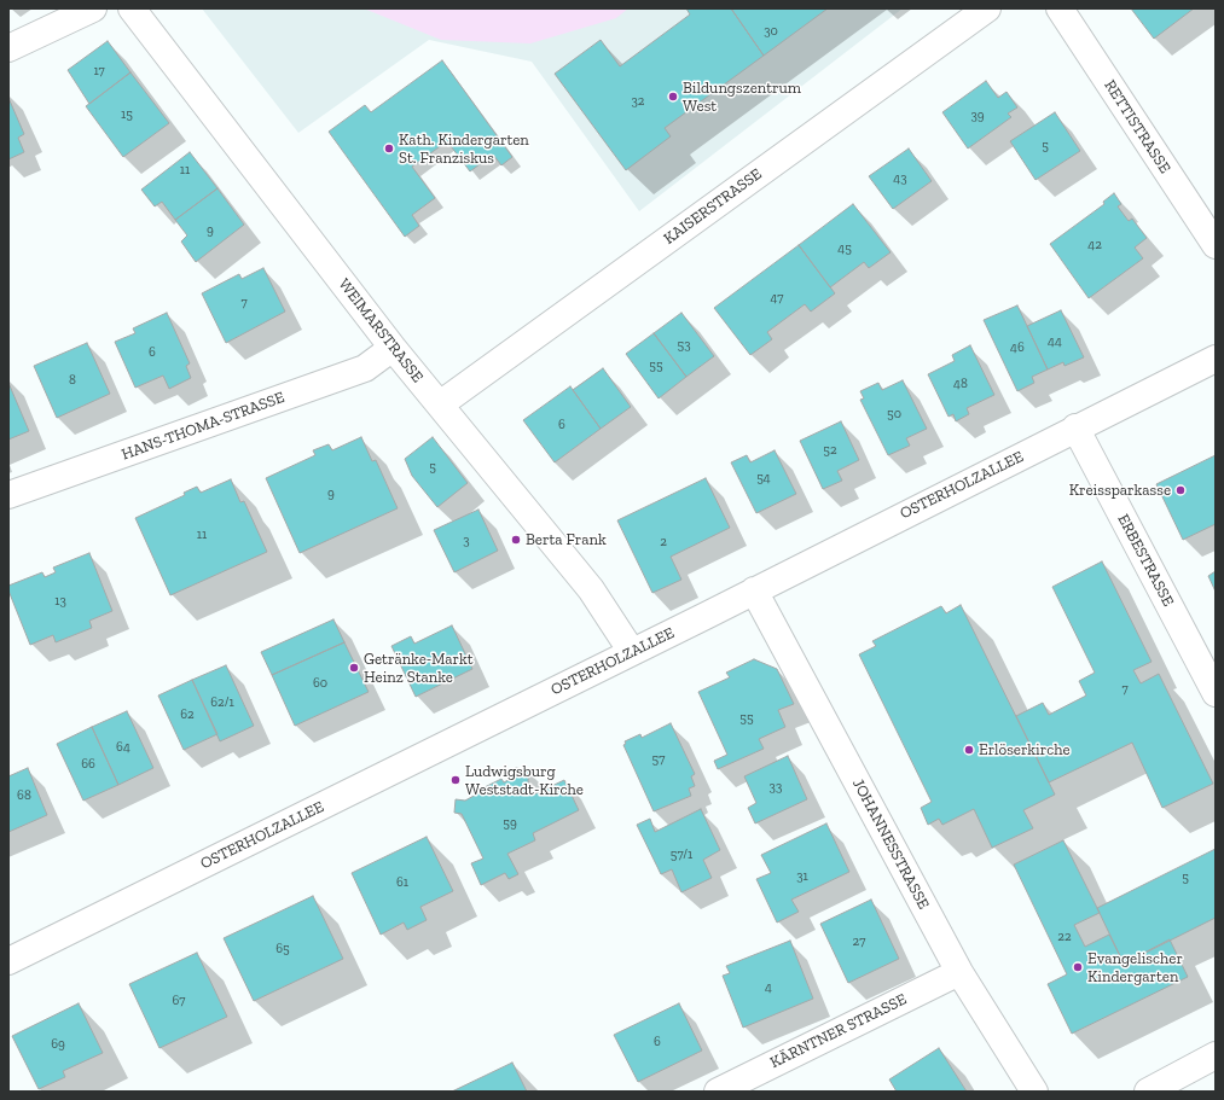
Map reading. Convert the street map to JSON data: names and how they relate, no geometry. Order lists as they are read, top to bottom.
{
  "streets": {
    "street": [
      "RETTISTRASSE",
      "KAISERSTRASSE",
      "WEIMARSTRASSE",
      "HANS-THOMA-STRASSE",
      "OSTERHOLZALLEE",
      "ERBESTRASSE",
      "JOHANNESSTRASSE",
      "KÄRNTNER STRASSE"
    ]
  },
  "crossings": [
    ["KAISERSTRASSE", "WEIMARSTRASSE"],
    ["WEIMARSTRASSE", "HANS-THOMA-STRASSE"],
    ["WEIMARSTRASSE", "OSTERHOLZALLEE"],
    ["OSTERHOLZALLEE", "ERBESTRASSE"],
    ["OSTERHOLZALLEE", "JOHANNESSTRASSE"],
    ["JOHANNESSTRASSE", "KÄRNTNER STRASSE"]
  ],
  "places": [
    "Bildungszentrum West",
    "Kath. Kindergarten St. Franziskus",
    "Kreissparkasse",
    "Berta Frank",
    "Getränke-Markt Heinz Stanke",
    "Erlöserkirche",
    "Ludwigsburg Weststadt-Kirche",
    "Evangelischer Kindergarten"
  ],
  "house_numbers": [
    "30",
    "17",
    "32",
    "15",
    "39",
    "5",
    "11",
    "43",
    "9",
    "42",
    "45",
    "47",
    "7",
    "44",
    "53",
    "46",
    "6",
    "55",
    "8",
    "48",
    "50",
    "6",
    "52",
    "5",
    "54",
    "9",
    "11",
    "3",
    "2",
    "13",
    "60",
    "7",
    "62/1",
    "62",
    "55",
    "64",
    "57",
    "66",
    "33",
    "68",
    "59",
    "57/1",
    "31",
    "5",
    "61",
    "22",
    "27",
    "65",
    "4",
    "67",
    "6",
    "69"
  ]
}
